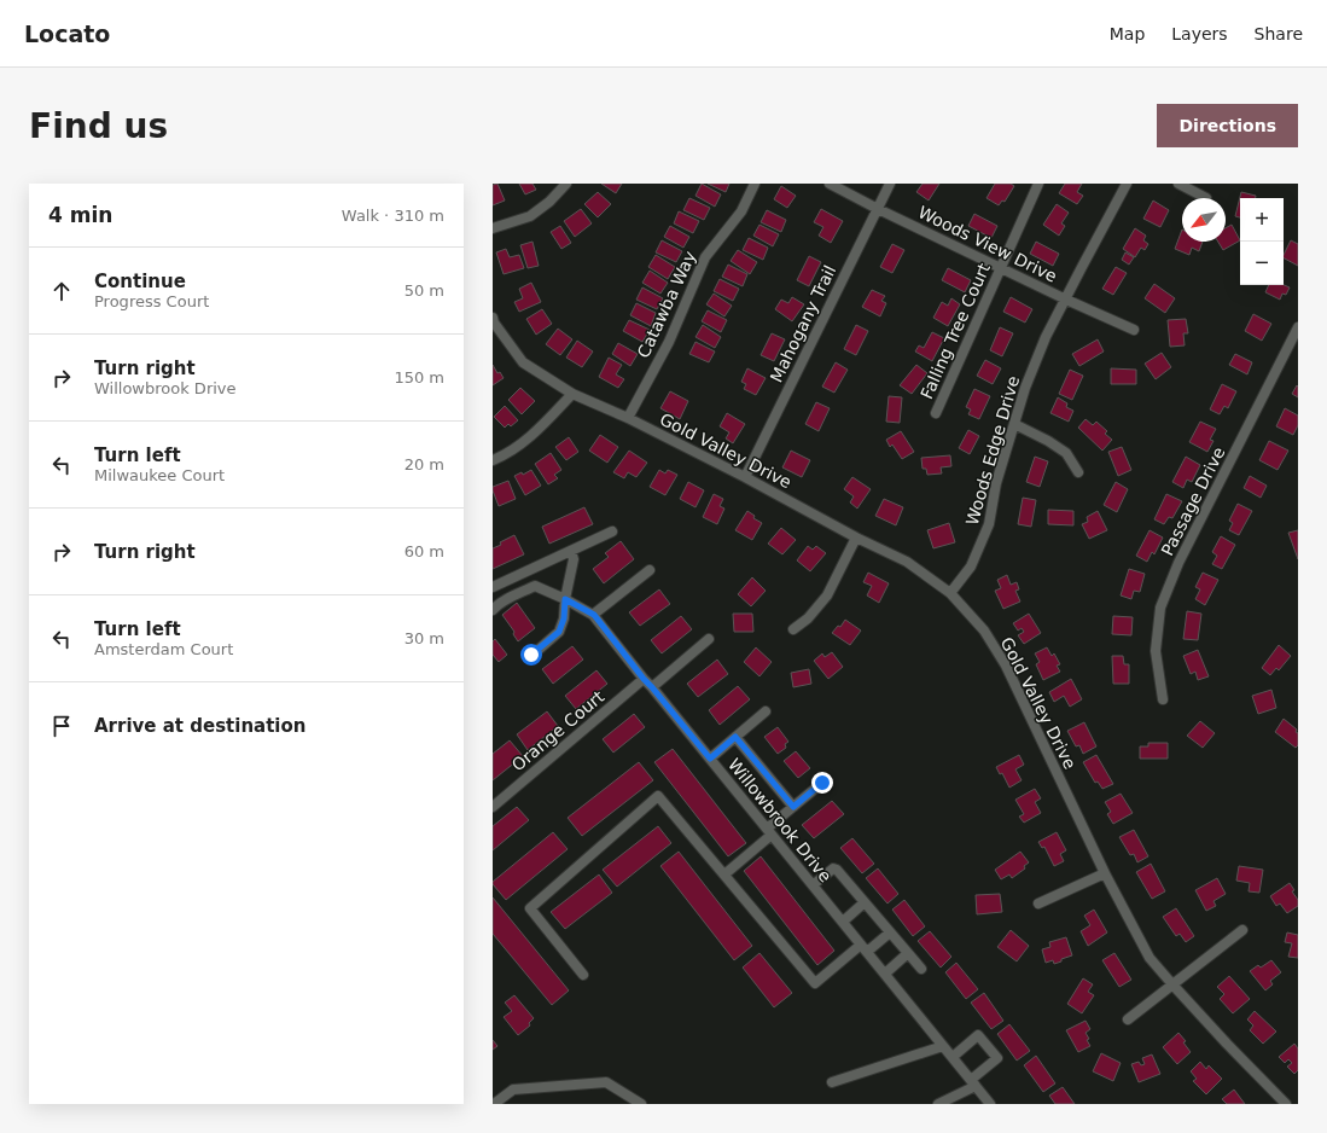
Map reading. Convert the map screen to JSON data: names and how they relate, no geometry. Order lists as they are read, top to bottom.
{
  "streets": {
    "street": [
      "Woods View Drive",
      "Catawba Way",
      "Mahogany Trail",
      "Falling Tree Court",
      "Gold Valley Drive",
      "Woods Edge Drive",
      "Passage Drive",
      "Orange Court",
      "Willowbrook Drive"
    ]
  },
  "crossings": [
    ["Woods View Drive", "Mahogany Trail"],
    ["Woods View Drive", "Falling Tree Court"],
    ["Woods View Drive", "Woods Edge Drive"],
    ["Catawba Way", "Gold Valley Drive"],
    ["Mahogany Trail", "Gold Valley Drive"],
    ["Gold Valley Drive", "Woods Edge Drive"],
    ["Orange Court", "Willowbrook Drive"]
  ],
  "north": "bottom left",
  "page": {
    "header": "Locato",
    "nav": ["Map", "Layers", "Share"],
    "buttons": "Directions",
    "title": "Find us",
    "heading": ["4 min", "Walk · 310 m"],
    "map_buttons": ["+", "−"],
    "list": [
      ["Continue", "Progress Court", "50 m"],
      ["Turn right", "Willowbrook Drive", "150 m"],
      ["Turn left", "Milwaukee Court", "20 m"],
      ["Turn right", "60 m"],
      ["Turn left", "Amsterdam Court", "30 m"],
      "Arrive at destination"
    ]
  }
}
